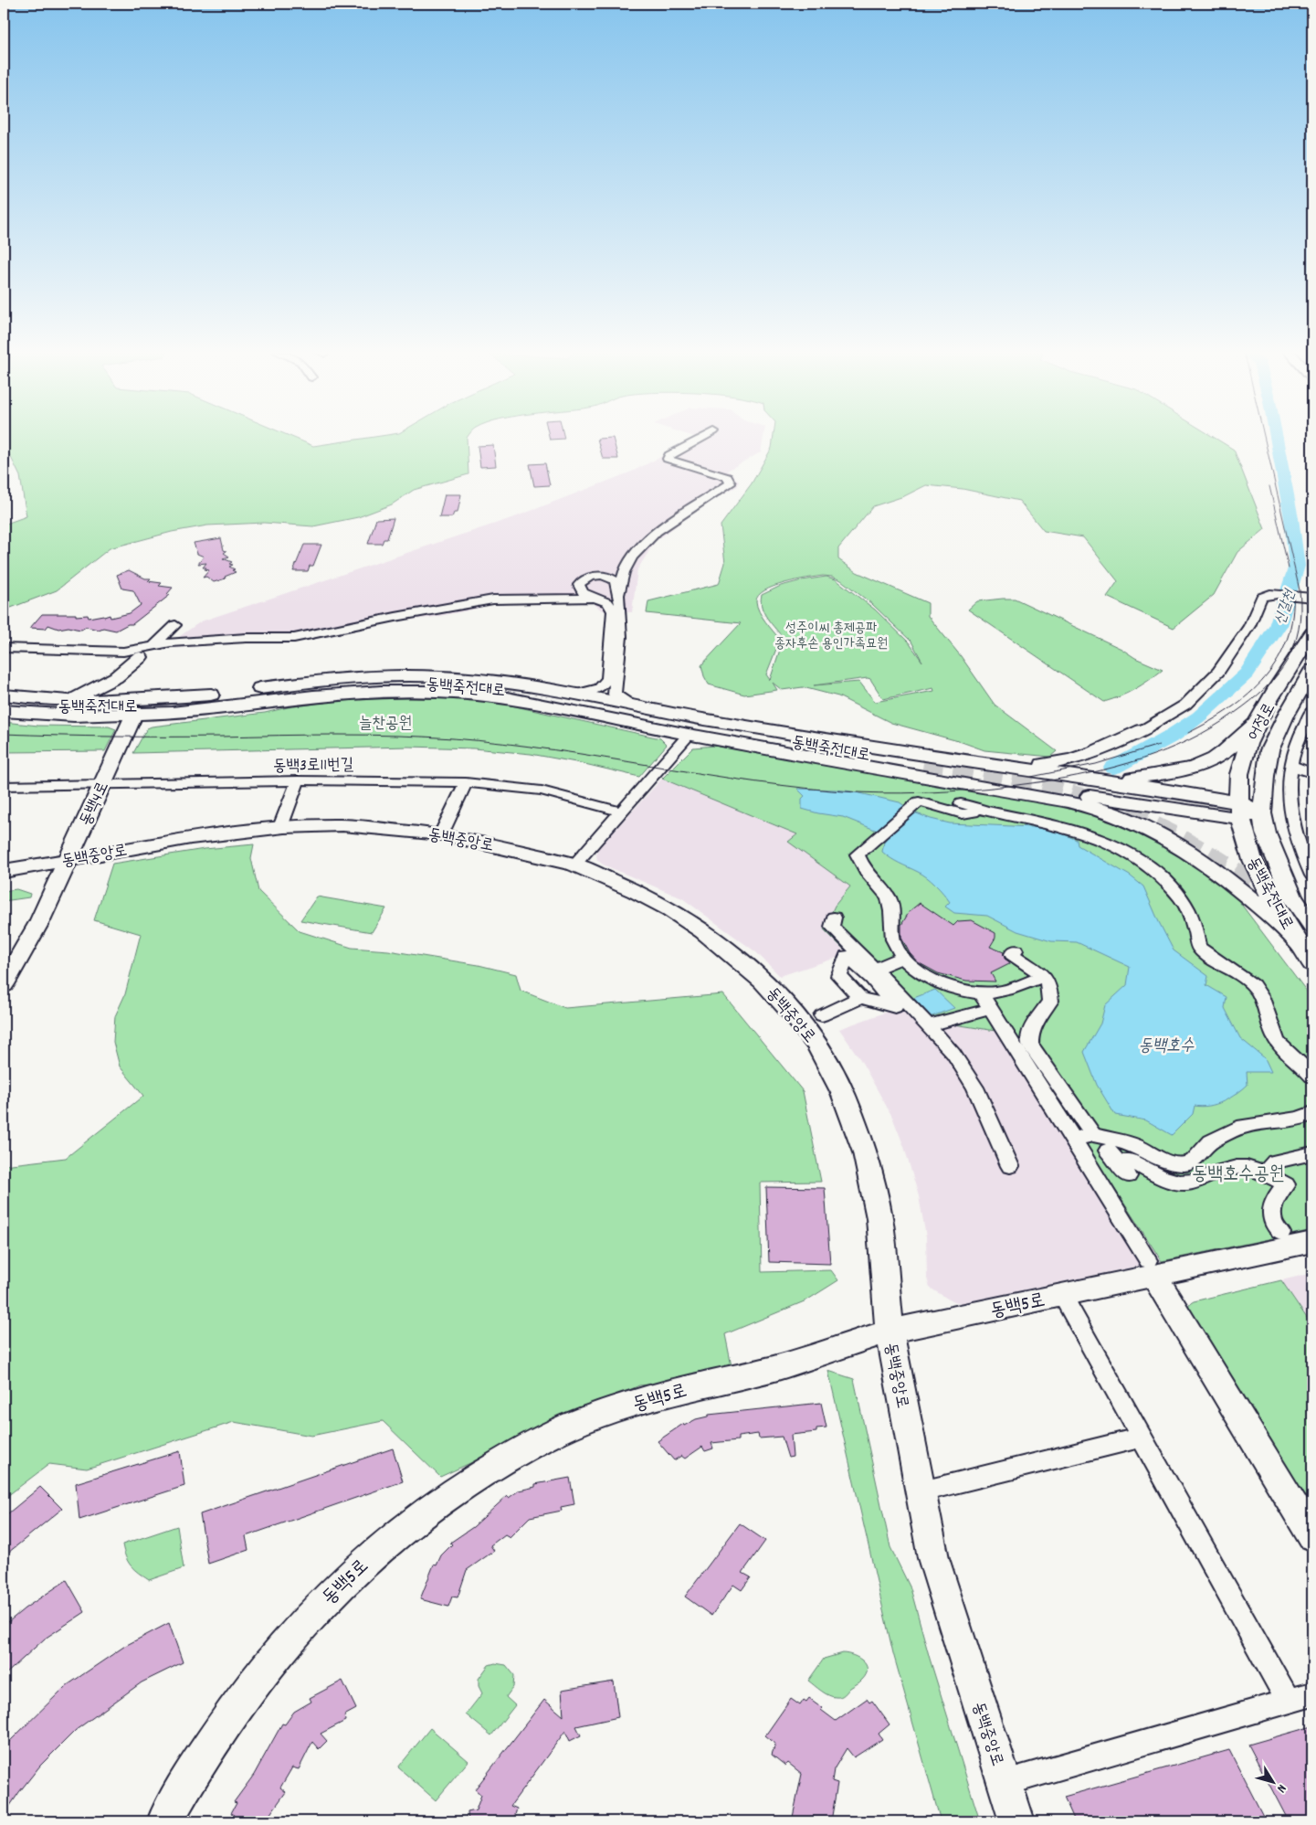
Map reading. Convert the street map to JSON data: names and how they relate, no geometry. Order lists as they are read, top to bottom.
{
  "streets": {
    "main road": [
      "동백죽전대로",
      "어정로",
      "동백4로",
      "동백중앙로",
      "동백5로"
    ],
    "street": ["동백3로11번길"]
  },
  "crossings": [
    ["동백죽전대로", "어정로"],
    ["동백3로11번길", "동백4로"],
    ["동백4로", "동백중앙로"],
    ["동백중앙로", "동백5로"]
  ],
  "water": ["신갈천", "동백호수"],
  "parks": ["성주이씨 총제공파 종자후손 용인가족묘원", "늘찬공원", "동백호수공원"],
  "north": "bottom right"
}
